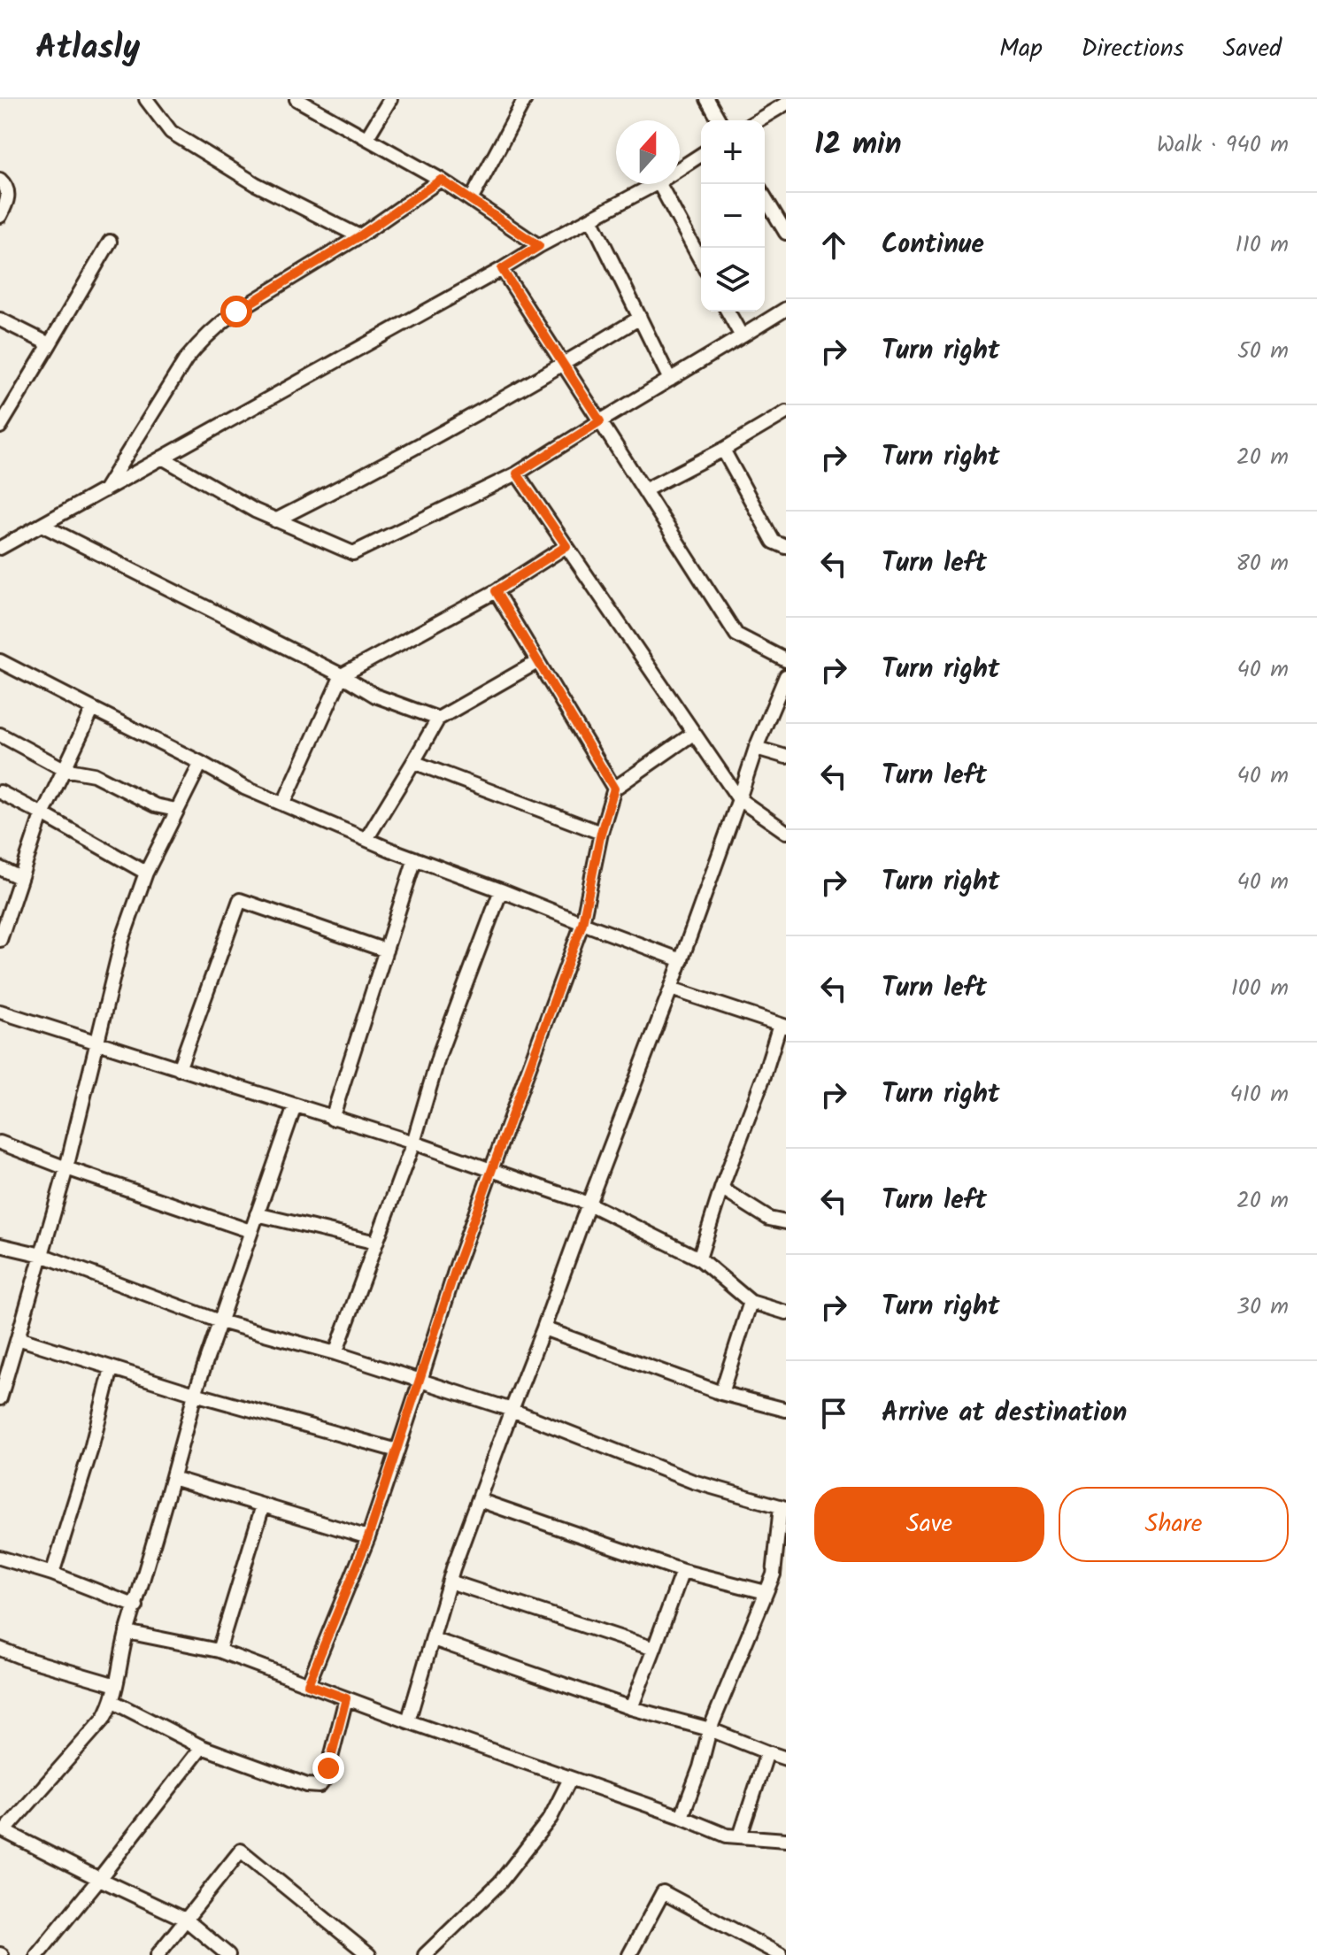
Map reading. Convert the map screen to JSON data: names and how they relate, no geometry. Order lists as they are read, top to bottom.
{
  "north": "top",
  "page": {
    "header": "Atlasly",
    "nav": ["Map", "Directions", "Saved"],
    "heading": ["12 min", "Walk · 940 m"],
    "map_buttons": ["+", "−"],
    "list": [
      ["Continue", "110 m"],
      ["Turn right", "50 m"],
      ["Turn right", "20 m"],
      ["Turn left", "80 m"],
      ["Turn right", "40 m"],
      ["Turn left", "40 m"],
      ["Turn right", "40 m"],
      ["Turn left", "100 m"],
      ["Turn right", "410 m"],
      ["Turn left", "20 m"],
      ["Turn right", "30 m"],
      "Arrive at destination"
    ],
    "buttons": ["Save", "Share"]
  }
}
